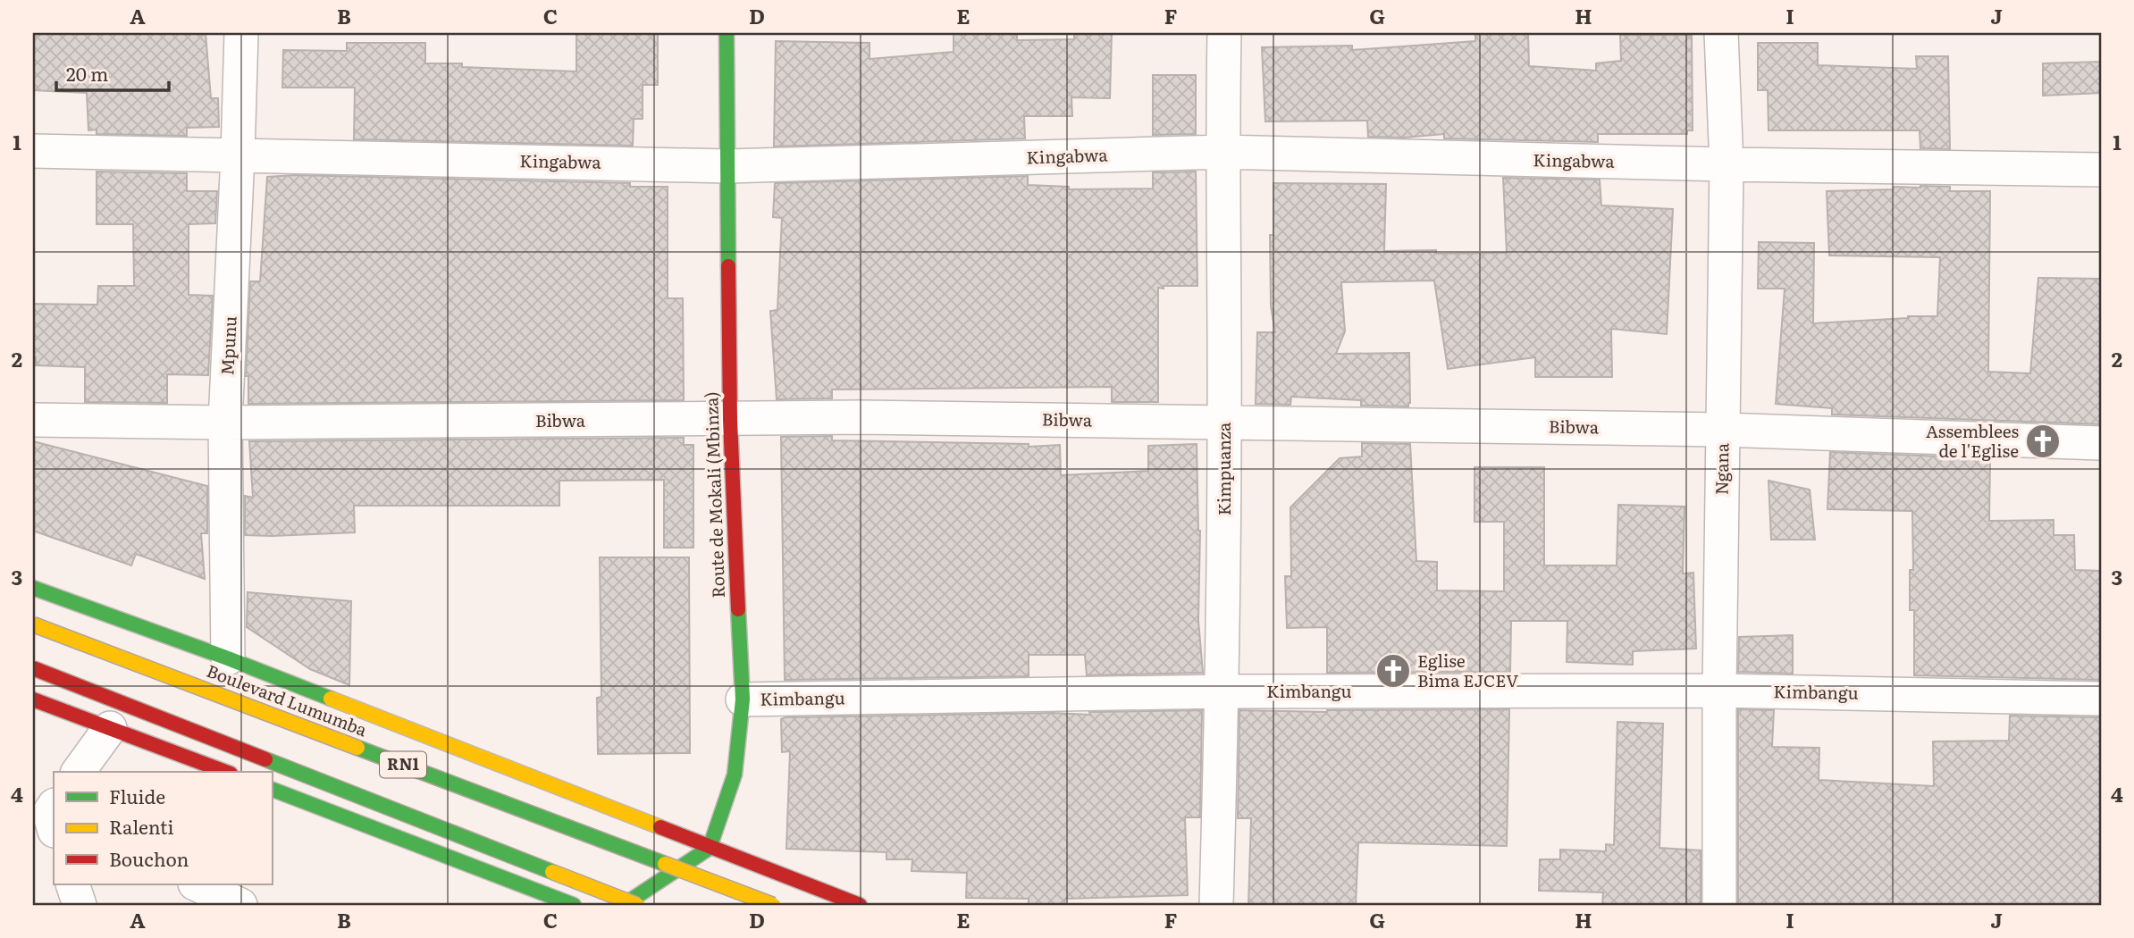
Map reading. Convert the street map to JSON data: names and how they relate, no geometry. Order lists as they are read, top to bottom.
{
  "streets": {
    "main road": ["Route de Mokali (Mbinza)", "Boulevard Lumumba", "RN1"],
    "street": [
      "Kingabwa",
      "Mpunu",
      "Bibwa",
      "Kimpuanza",
      "Ngana",
      "Kimbangu"
    ]
  },
  "crossings": [
    ["Kingabwa", "Mpunu"],
    ["Kingabwa", "Kimpuanza"],
    ["Kingabwa", "Ngana"],
    ["Kingabwa", "Route de Mokali (Mbinza)"],
    ["Mpunu", "Bibwa"],
    ["Bibwa", "Kimpuanza"],
    ["Bibwa", "Ngana"],
    ["Bibwa", "Route de Mokali (Mbinza)"],
    ["Kimpuanza", "Kimbangu"],
    ["Ngana", "Kimbangu"],
    ["Route de Mokali (Mbinza)", "Kimbangu"]
  ],
  "places": {
    "church": ["Assemblees de l'Eglise", "Eglise Bima EJCEV"]
  },
  "legend": ["Fluide", "Ralenti", "Bouchon"],
  "scale_bar": "20 m",
  "grid": {
    "columns": [
      "A",
      "B",
      "C",
      "D",
      "E",
      "F",
      "G",
      "H",
      "I",
      "J"
    ],
    "rows": [
      "1",
      "2",
      "3",
      "4"
    ]
  }
}
